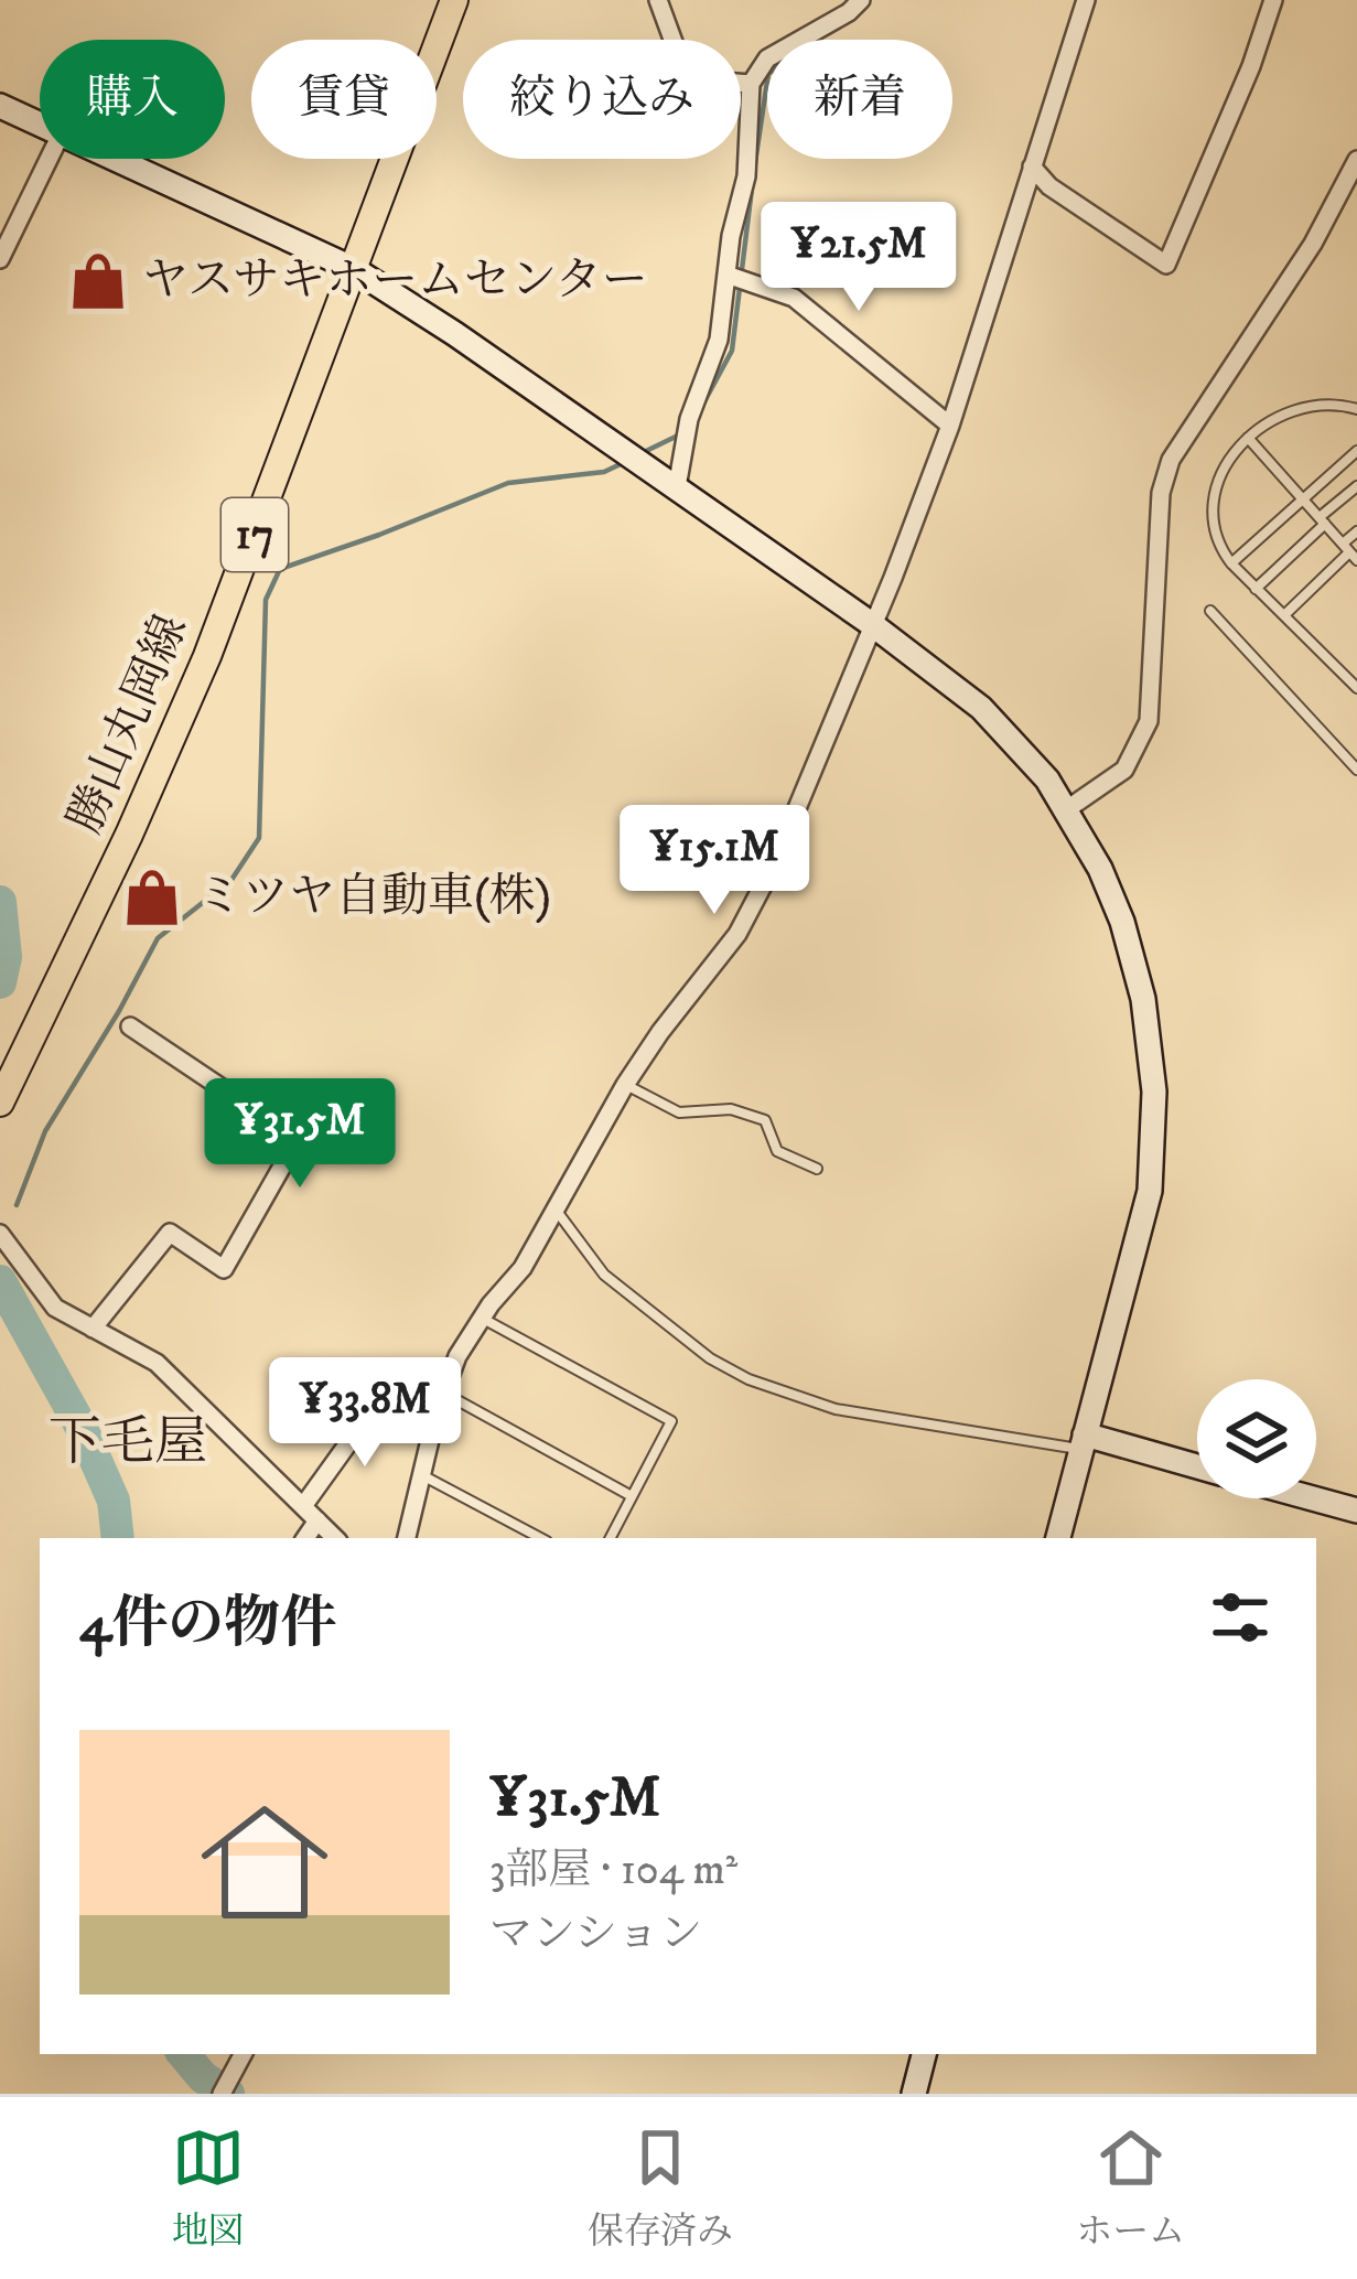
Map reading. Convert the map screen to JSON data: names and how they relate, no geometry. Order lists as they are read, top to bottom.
{
  "streets": {
    "main road": ["17", "勝山丸岡線"]
  },
  "districts": ["下毛屋"],
  "places": {
    "shop": ["ヤスサキホームセンター", "ミツヤ自動車(株)"]
  },
  "page": {
    "chip": [
      "購入",
      "賃貸",
      "絞り込み",
      "新着"
    ],
    "price": [
      "¥21.5M",
      "¥15.1M",
      "¥31.5M",
      "¥33.8M"
    ],
    "heading": "4件の物件",
    "list": [
      {
        "name": "¥31.5M",
        "note": "3部屋 · 104 m² · マンション"
      }
    ],
    "tabs": ["地図", "保存済み", "ホーム"]
  }
}
